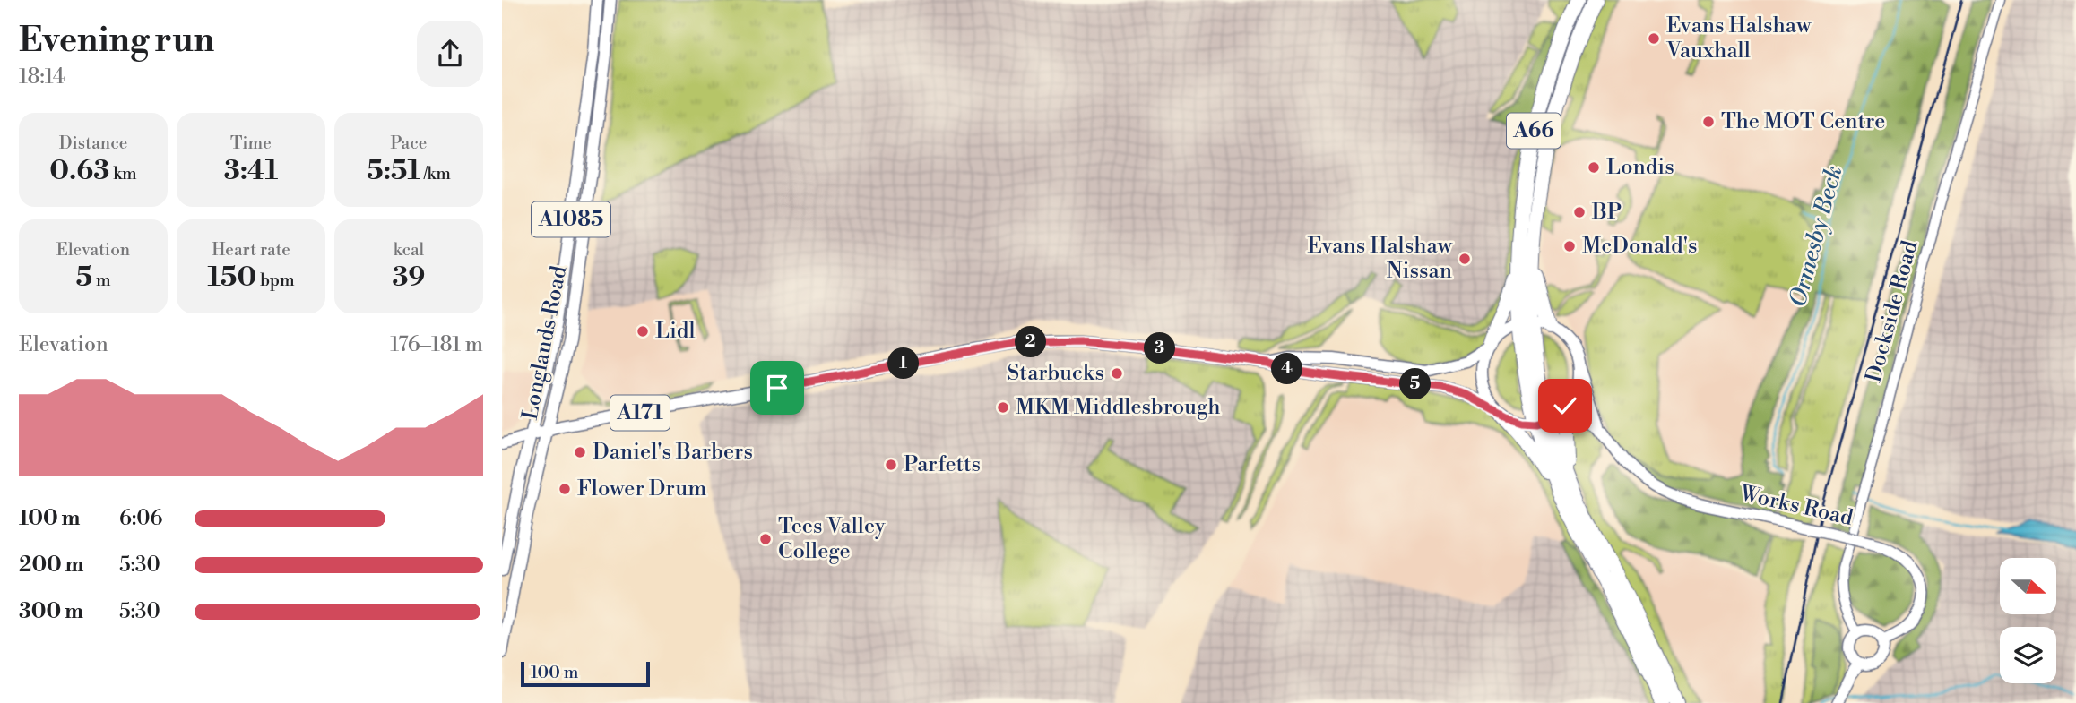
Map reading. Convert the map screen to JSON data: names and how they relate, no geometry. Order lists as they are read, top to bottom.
{
  "streets": {
    "highway": ["A66"],
    "main road": [
      "A1085",
      "Longlands Road",
      "A171",
      "Works Road"
    ],
    "street": ["Dockside Road"]
  },
  "crossings": [
    ["A66", "A171"],
    ["A66", "Works Road"],
    ["Dockside Road", "Works Road"],
    ["Longlands Road", "A171"]
  ],
  "water": ["Ormesby Beck"],
  "places": [
    "Evans Halshaw Vauxhall",
    "The MOT Centre",
    "Londis",
    "BP",
    "McDonald's",
    "Evans Halshaw Nissan",
    "Lidl",
    "Starbucks",
    "MKM Middlesbrough",
    "Daniel's Barbers",
    "Parfetts",
    "Flower Drum",
    "Tees Valley College"
  ],
  "scale_bar": "100 m",
  "north": "right",
  "page": {
    "heading": ["Evening run", "18:14"],
    "stats": [
      ["Distance", "0.63 km"],
      ["Time", "3:41"],
      ["Pace", "5:51 /km"],
      ["Elevation", "5 m"],
      ["Heart rate", "150 bpm"],
      ["kcal", "39"]
    ],
    "chart": ["Elevation", "176–181 m"],
    "pins": [
      "2",
      "3",
      "1",
      "4",
      "5"
    ],
    "list": [
      {
        "name": "100 m",
        "note": "6:06"
      },
      {
        "name": "200 m",
        "note": "5:30"
      },
      {
        "name": "300 m",
        "note": "5:30"
      }
    ],
    "scale": "100 m"
  }
}
